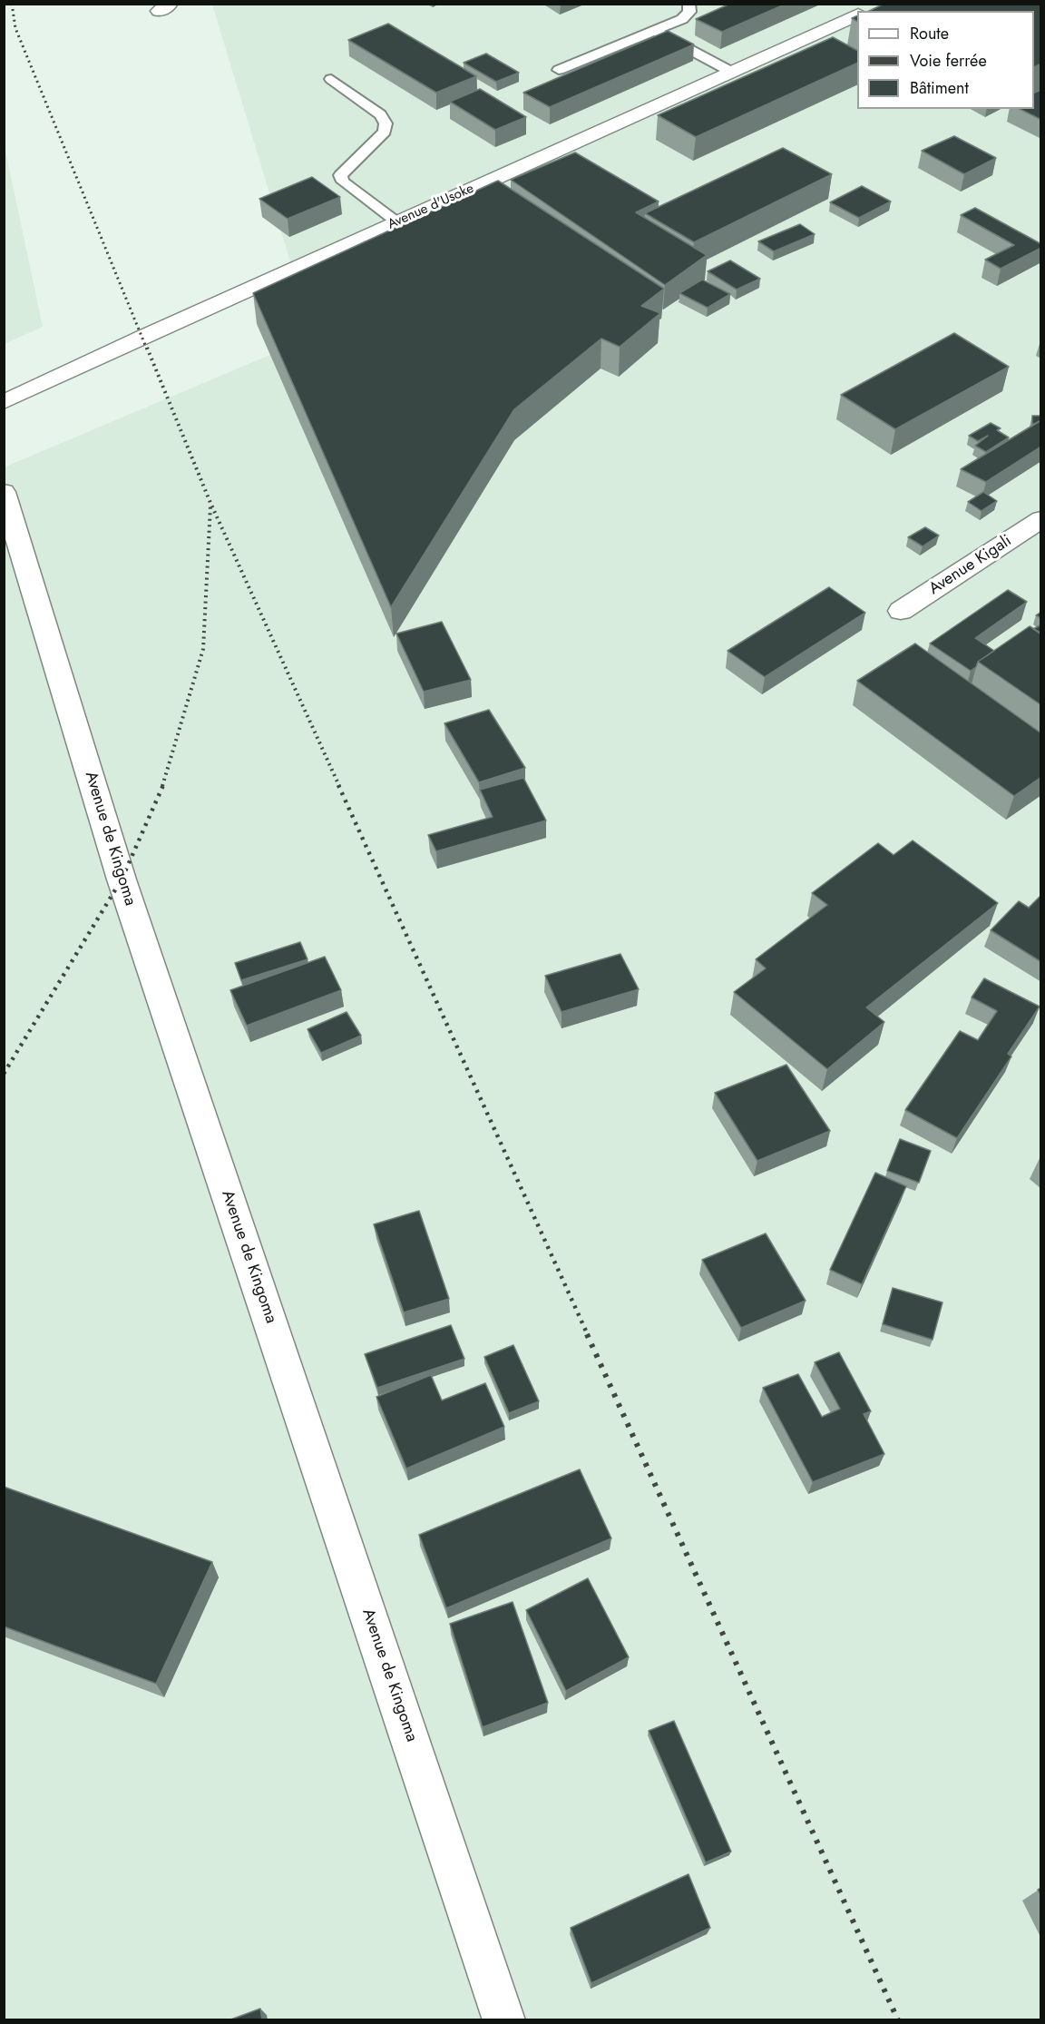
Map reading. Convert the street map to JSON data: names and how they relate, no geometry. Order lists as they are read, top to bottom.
{
  "streets": {
    "street": ["Avenue d'Usoke", "Avenue Kigali", "Avenue de Kingoma"]
  },
  "legend": ["Route", "Voie ferrée", "Bâtiment"]
}
